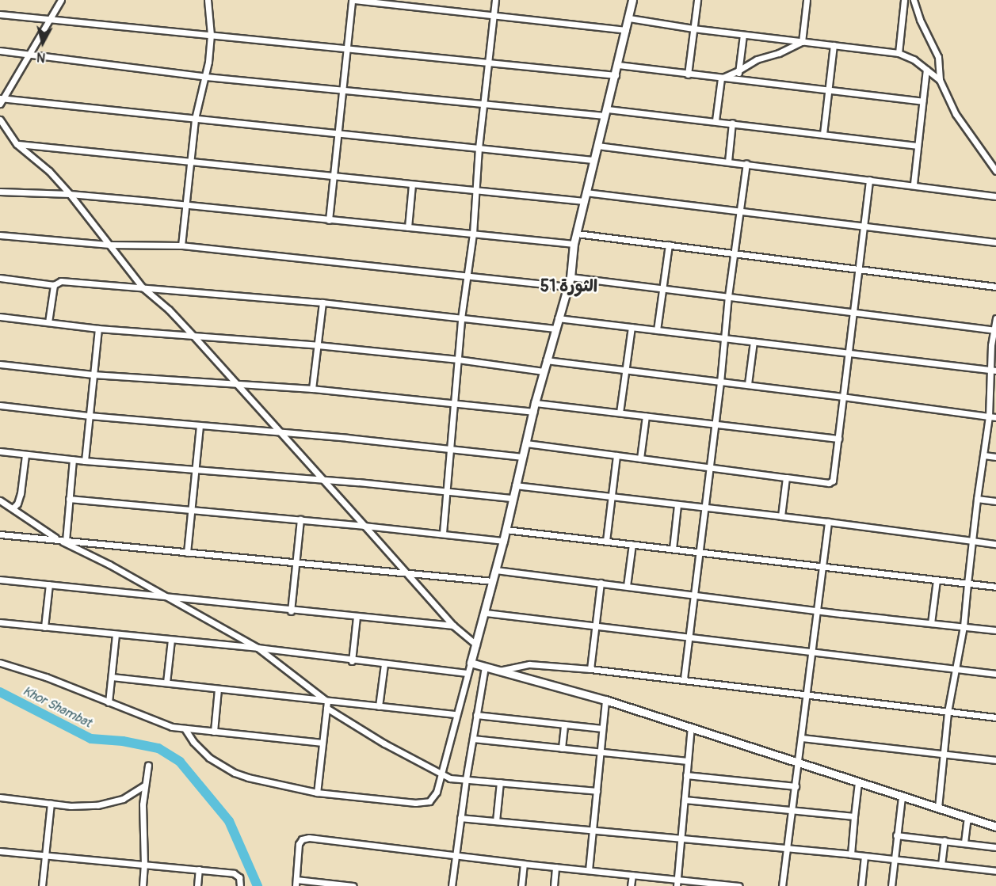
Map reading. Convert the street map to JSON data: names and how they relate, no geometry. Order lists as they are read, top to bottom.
{
  "districts": ["الثورة 51"],
  "water": ["Khor Shambat"],
  "north": "bottom"
}
